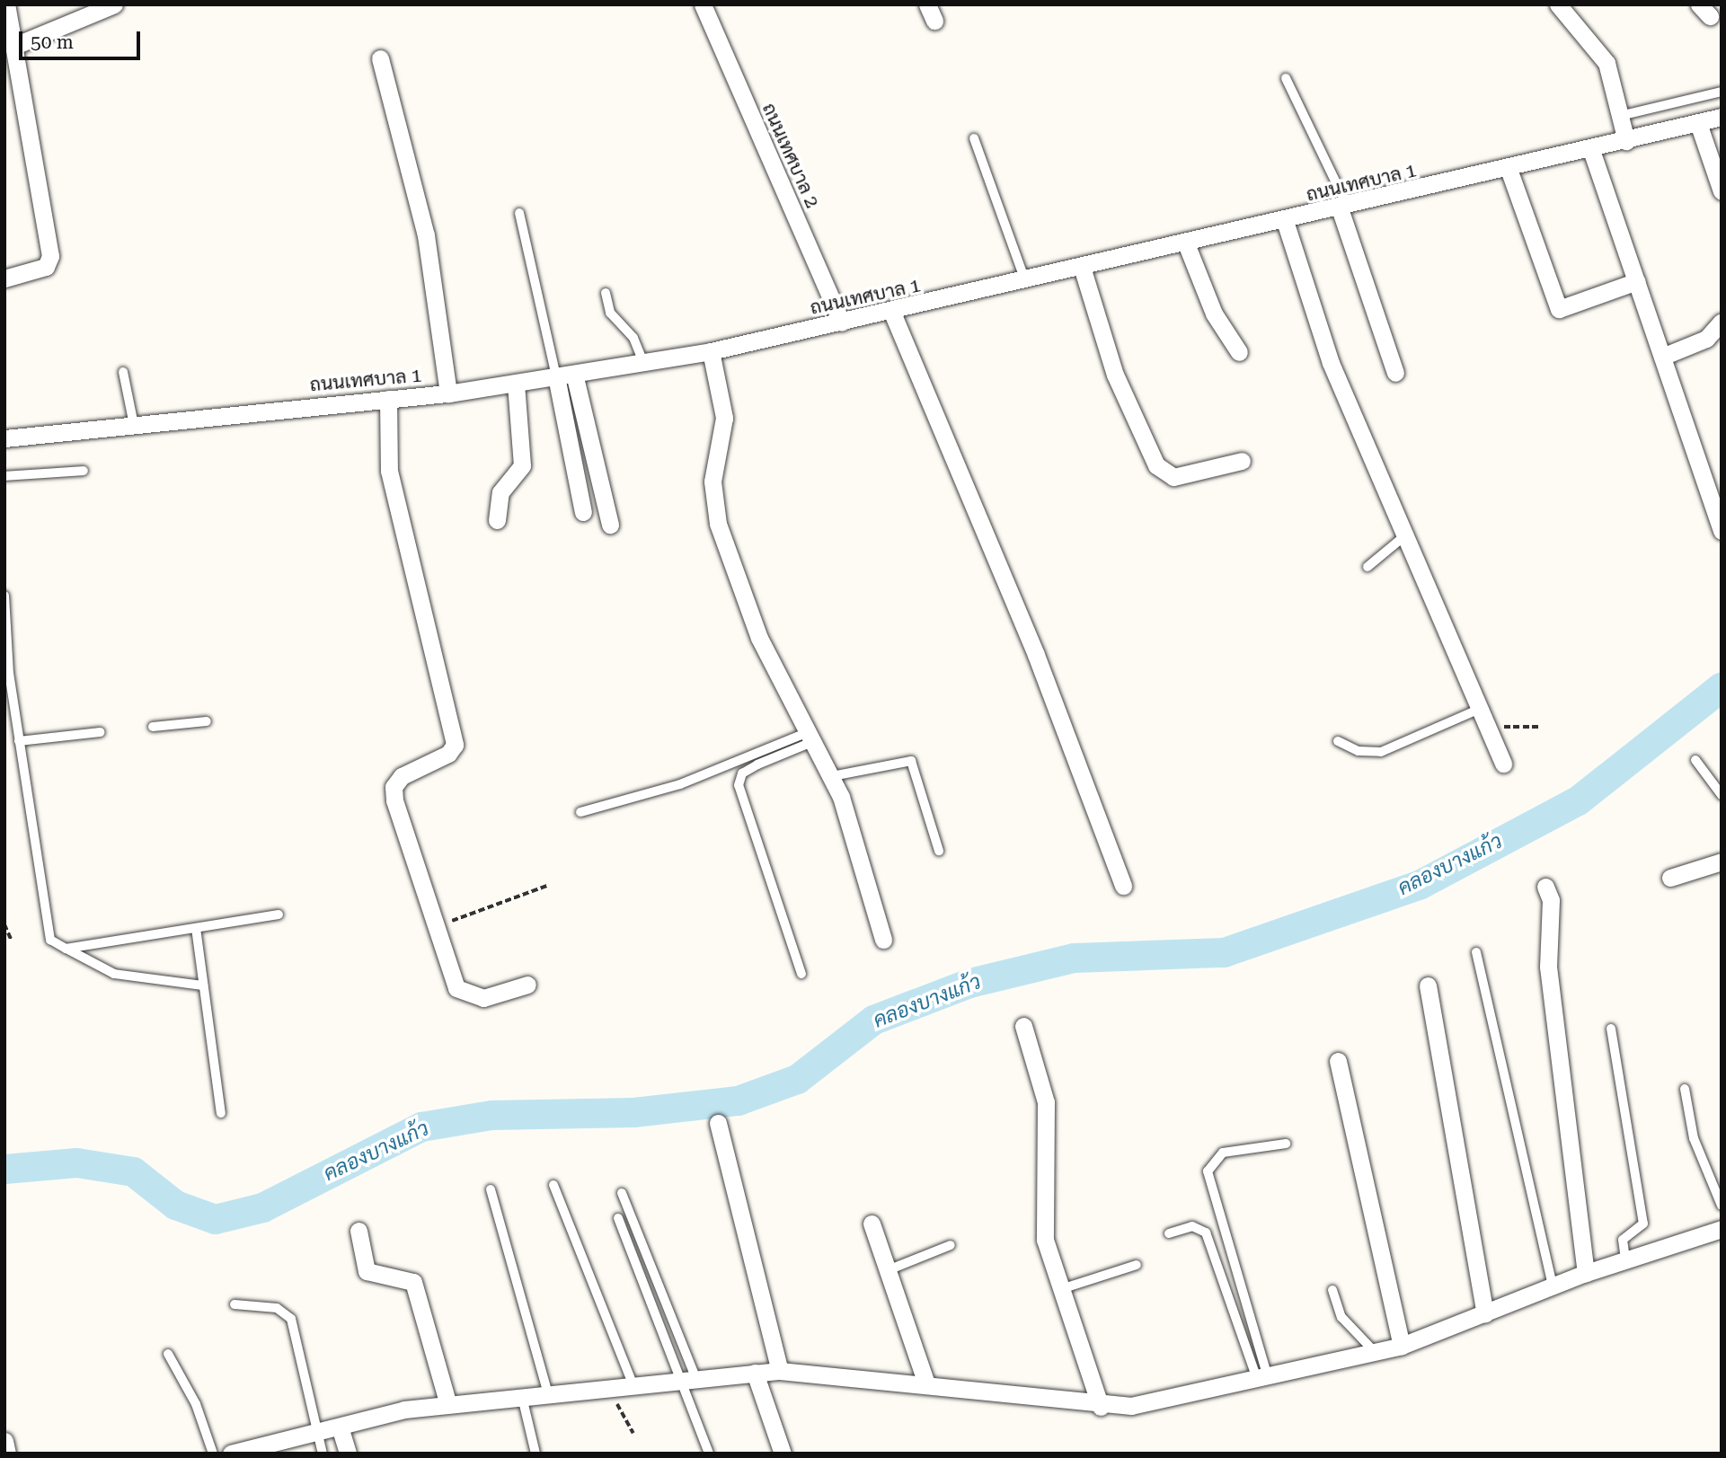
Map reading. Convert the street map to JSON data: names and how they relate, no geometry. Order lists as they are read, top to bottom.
{
  "streets": {
    "street": ["ถนนเทศบาล 2", "ถนนเทศบาล 1"]
  },
  "crossings": [
    ["ถนนเทศบาล 2", "ถนนเทศบาล 1"]
  ],
  "water": ["คลองบางแก้ว"],
  "scale_bar": "50 m"
}
